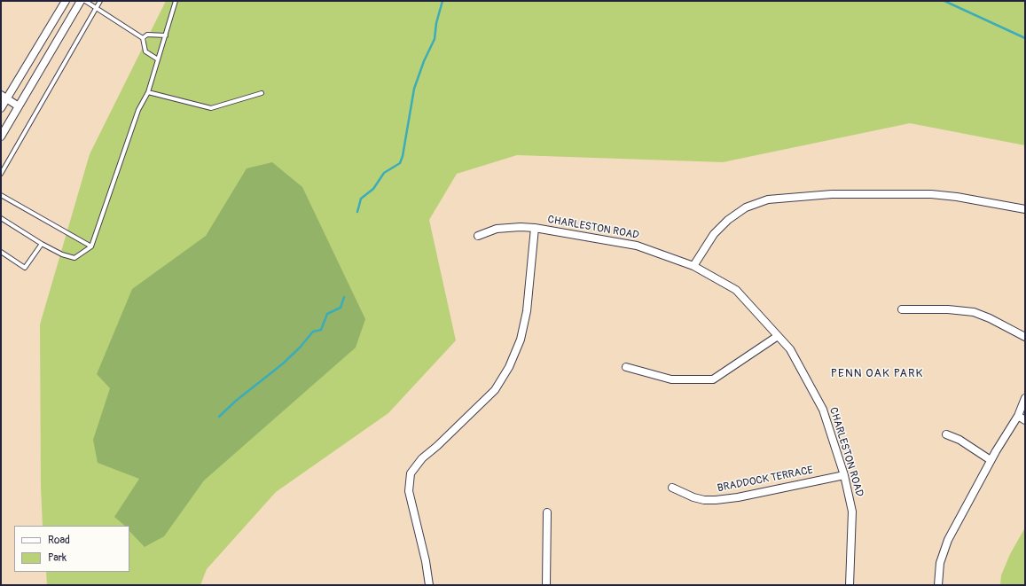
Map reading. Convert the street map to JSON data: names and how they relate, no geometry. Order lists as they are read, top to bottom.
{
  "streets": {
    "street": ["CHARLESTON ROAD", "BRADDOCK TERRACE"]
  },
  "crossings": [
    ["CHARLESTON ROAD", "BRADDOCK TERRACE"]
  ],
  "districts": ["PENN OAK PARK"],
  "legend": ["Road", "Park"]
}
